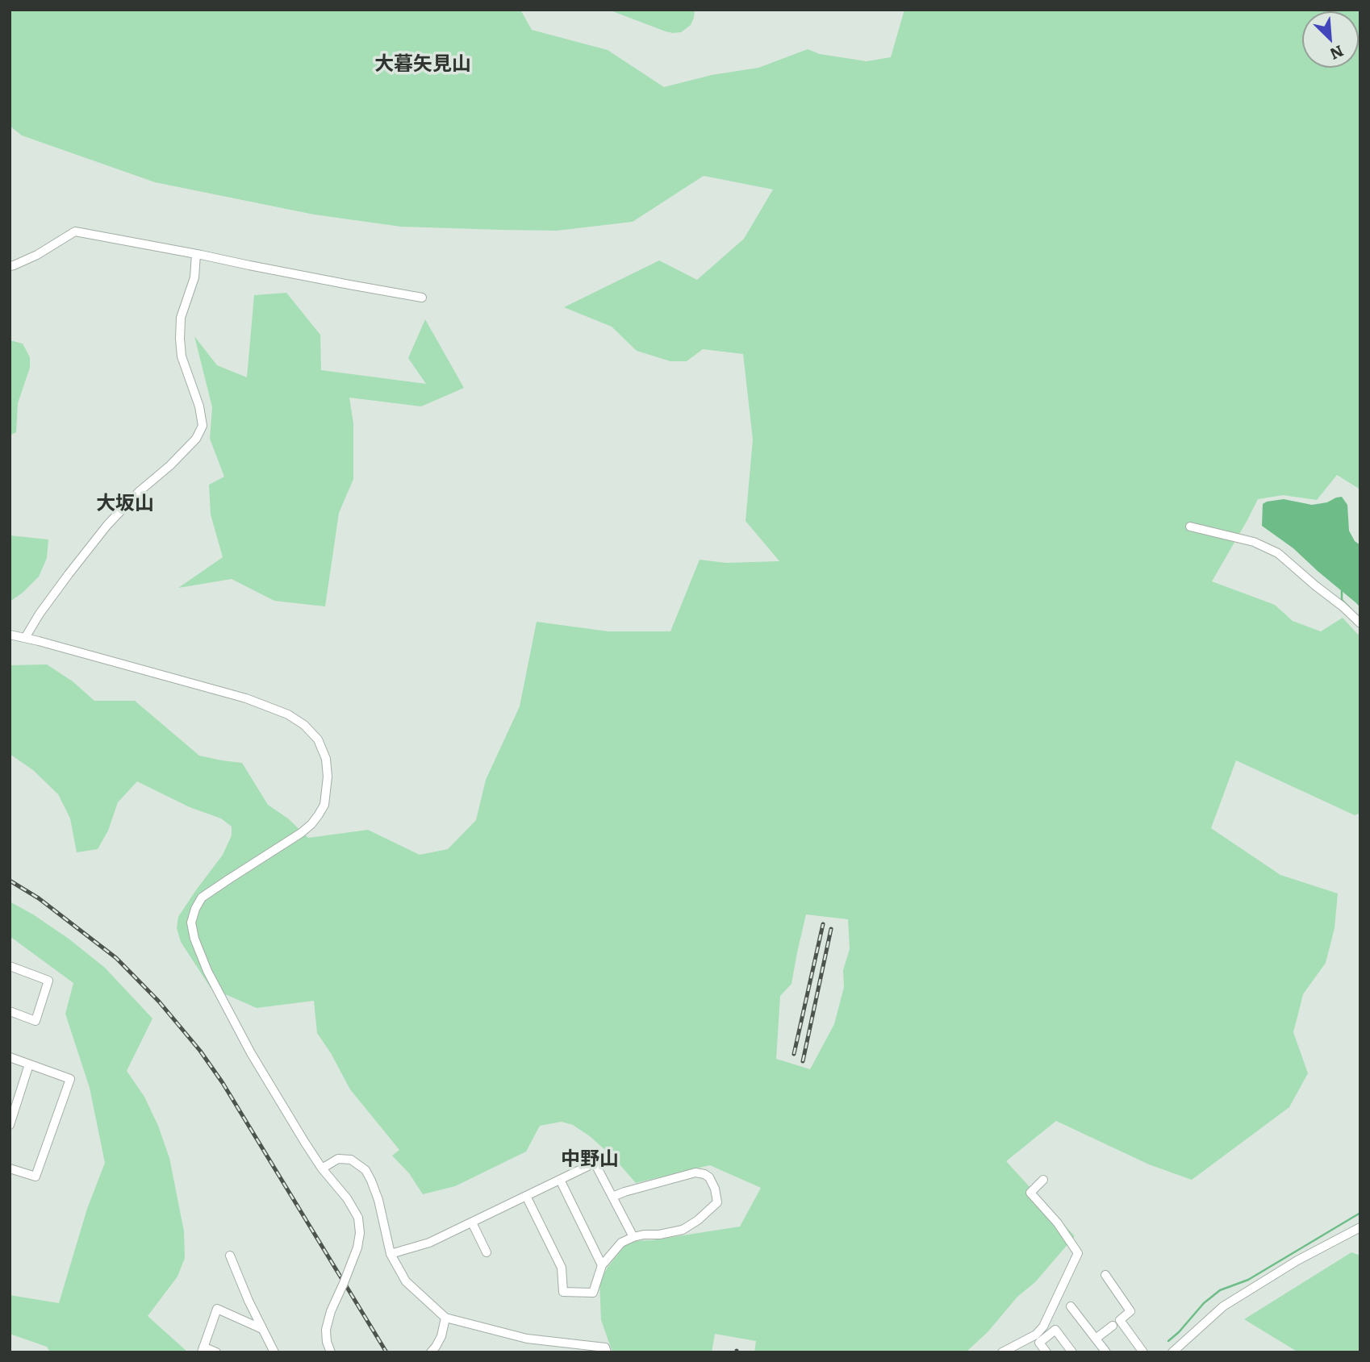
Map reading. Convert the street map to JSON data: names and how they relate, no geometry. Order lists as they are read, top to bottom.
{
  "districts": ["大暮矢見山", "大坂山", "中野山"],
  "north": "bottom right"
}
